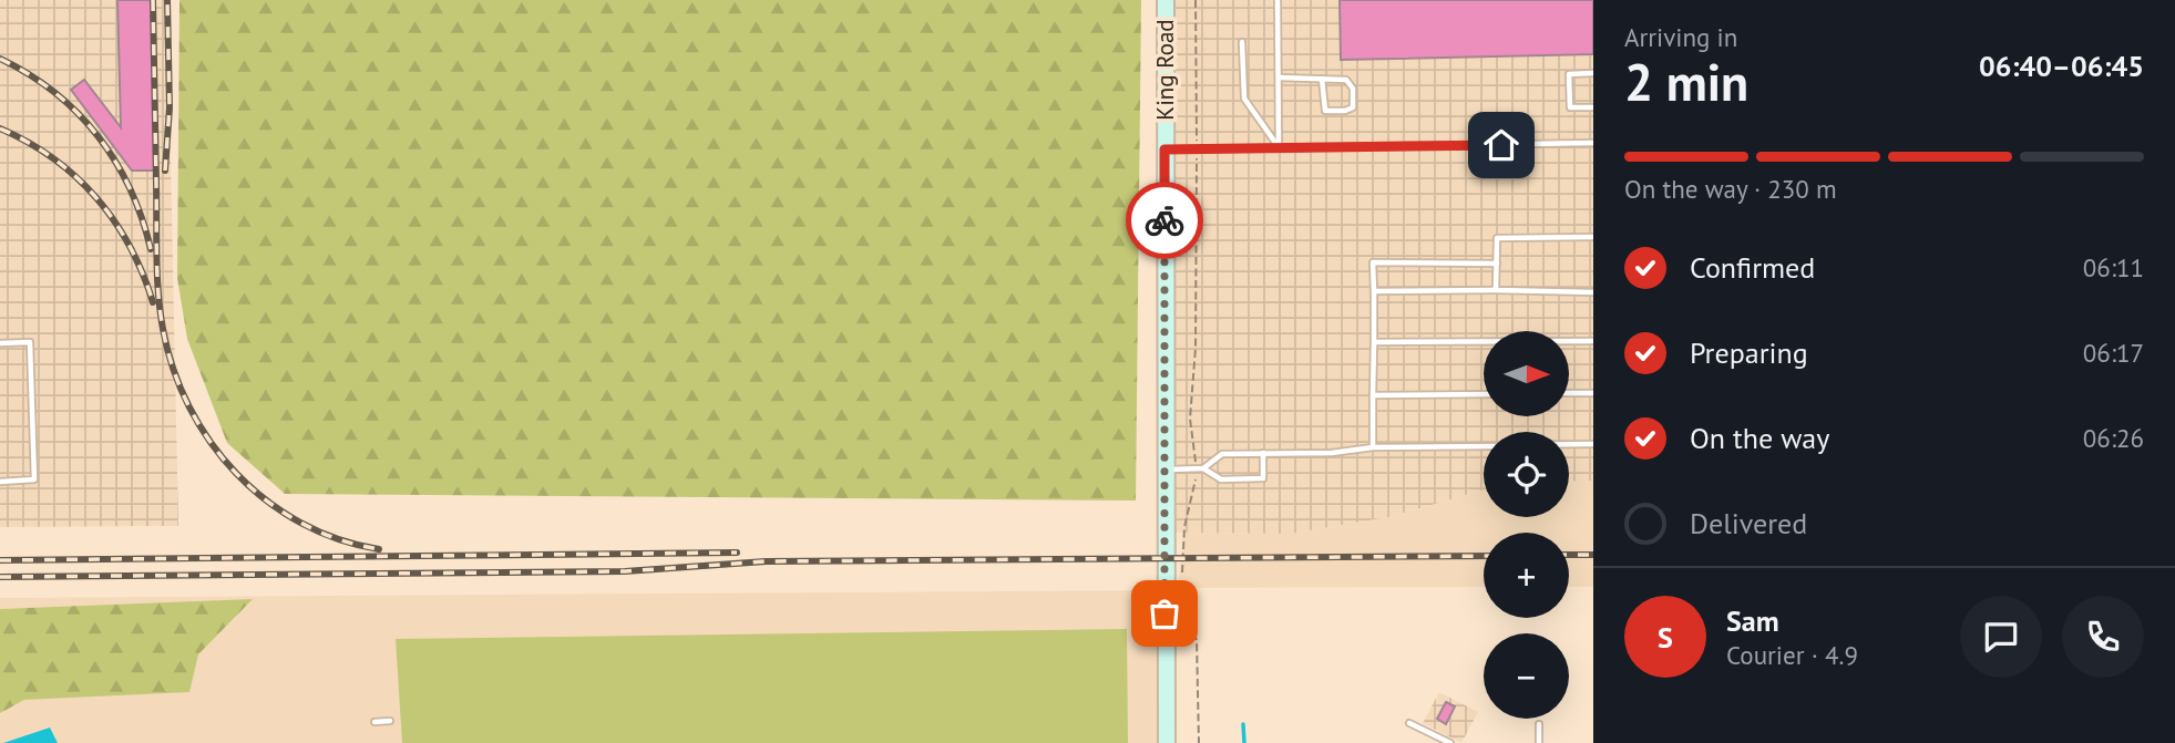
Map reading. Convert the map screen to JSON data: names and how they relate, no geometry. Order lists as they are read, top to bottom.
{
  "streets": {
    "main road": ["King Road"]
  },
  "north": "right",
  "page": {
    "heading": ["2 min", "Arriving in", "06:40–06:45"],
    "panel": ["Sam", "Courier · 4.9"],
    "bar": "On the way · 230 m",
    "list": [
      ["Confirmed", "06:11"],
      ["Preparing", "06:17"],
      ["On the way", "06:26"],
      "Delivered"
    ],
    "map_buttons": ["+", "−"],
    "round": "S"
  }
}
